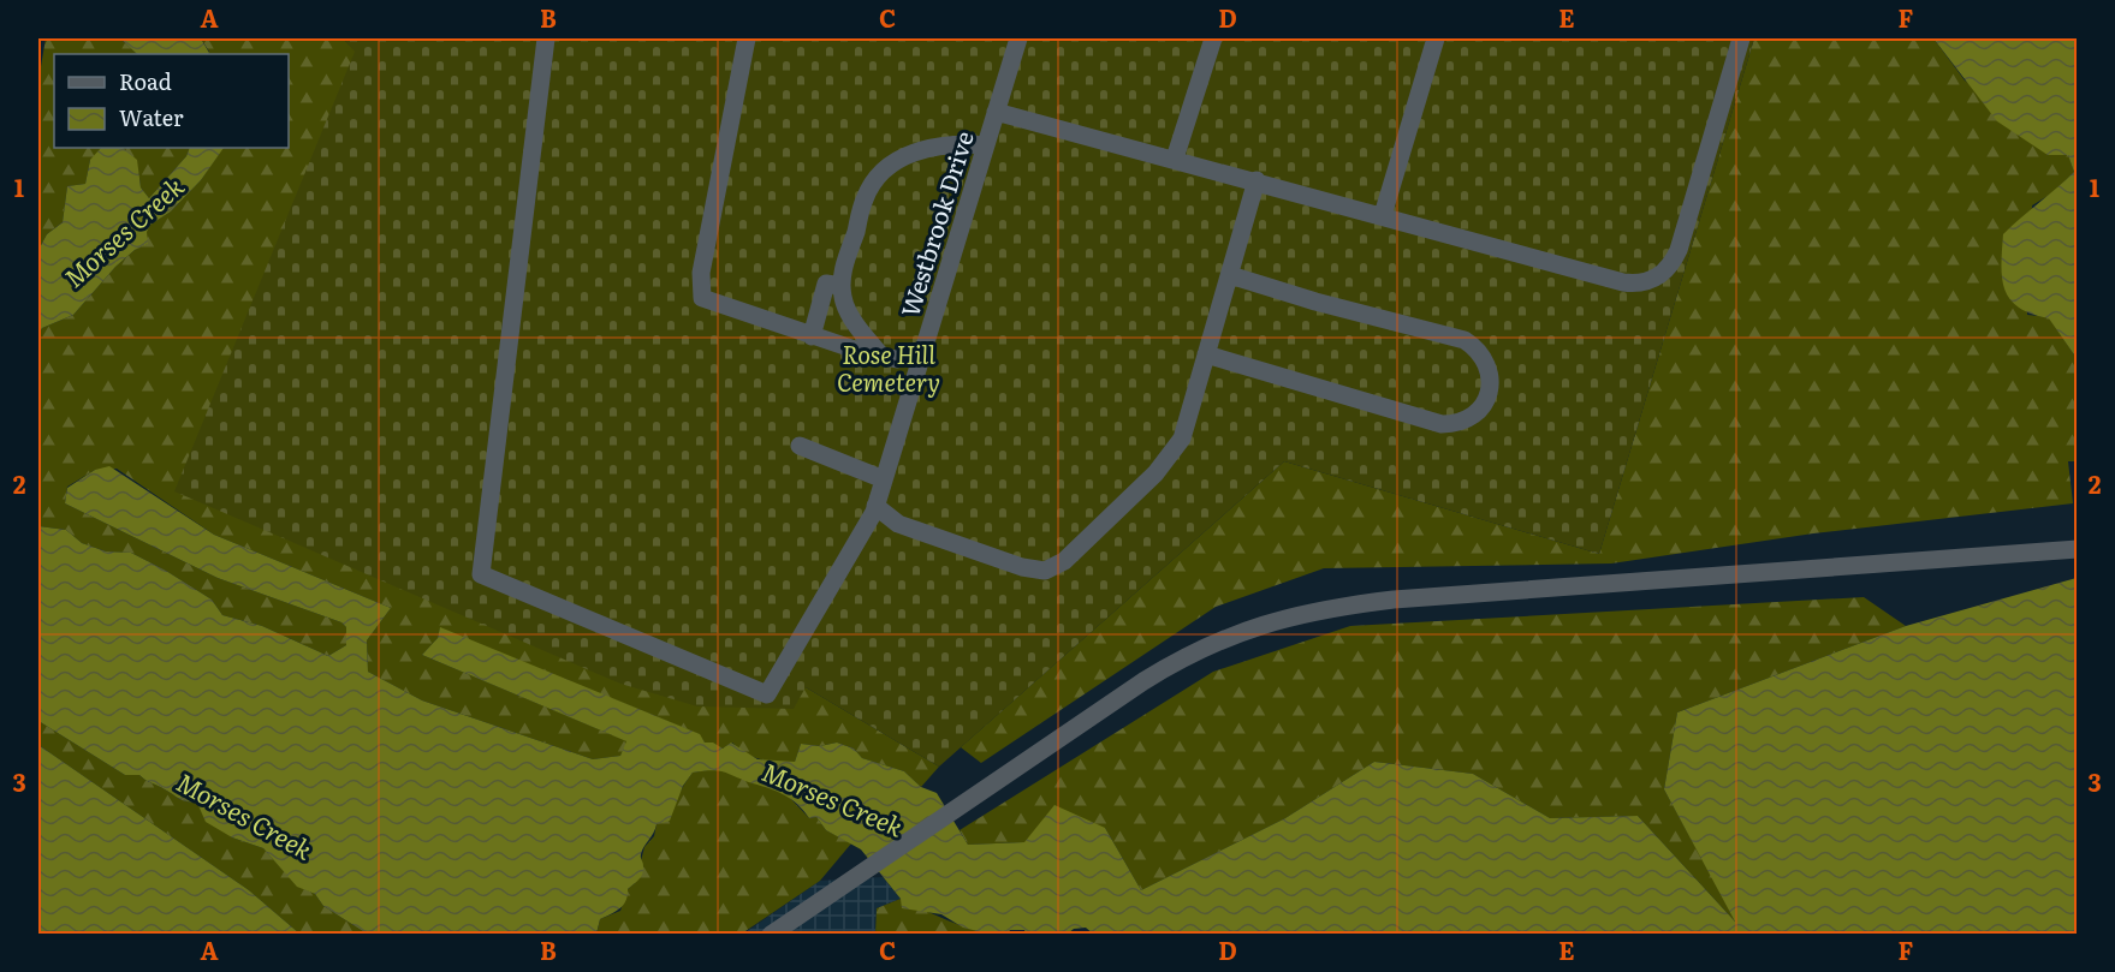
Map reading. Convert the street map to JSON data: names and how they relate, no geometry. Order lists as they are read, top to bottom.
{
  "streets": {
    "lane": ["Westbrook Drive"]
  },
  "water": ["Morses Creek"],
  "parks": ["Rose Hill Cemetery"],
  "legend": ["Road", "Water"],
  "grid": {
    "columns": [
      "A",
      "B",
      "C",
      "D",
      "E",
      "F"
    ],
    "rows": ["1", "2", "3"]
  }
}
